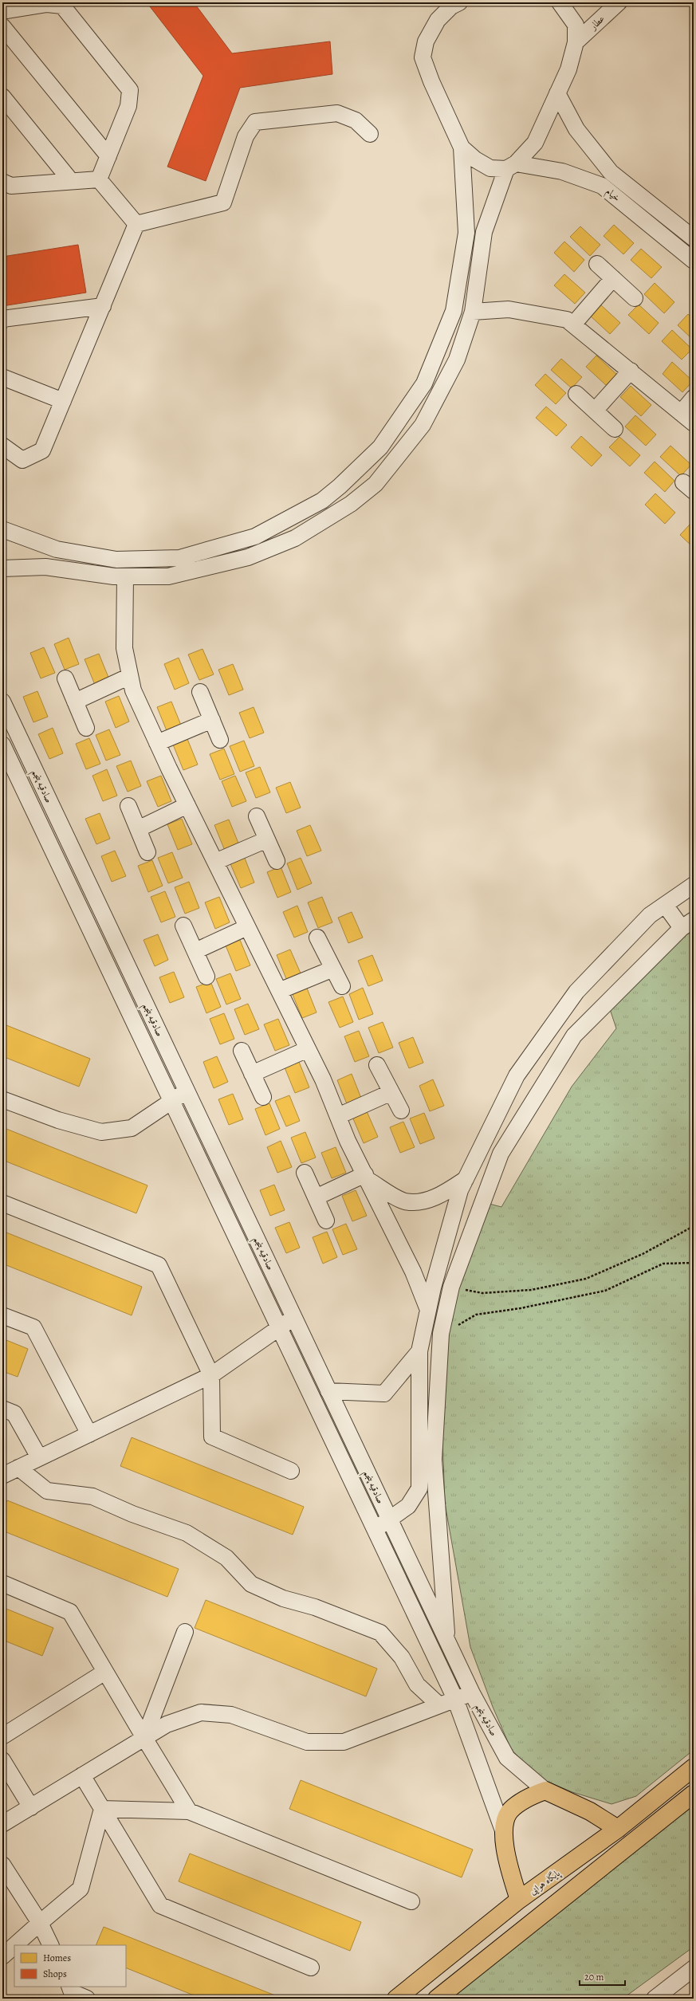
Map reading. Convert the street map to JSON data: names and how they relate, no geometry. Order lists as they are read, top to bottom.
{
  "streets": {
    "main road": ["پایگاه هوایی"],
    "street": ["عطار", "خیام", "صادقیه پنجم"]
  },
  "legend": ["Homes", "Shops"],
  "scale_bar": "20 m"
}
